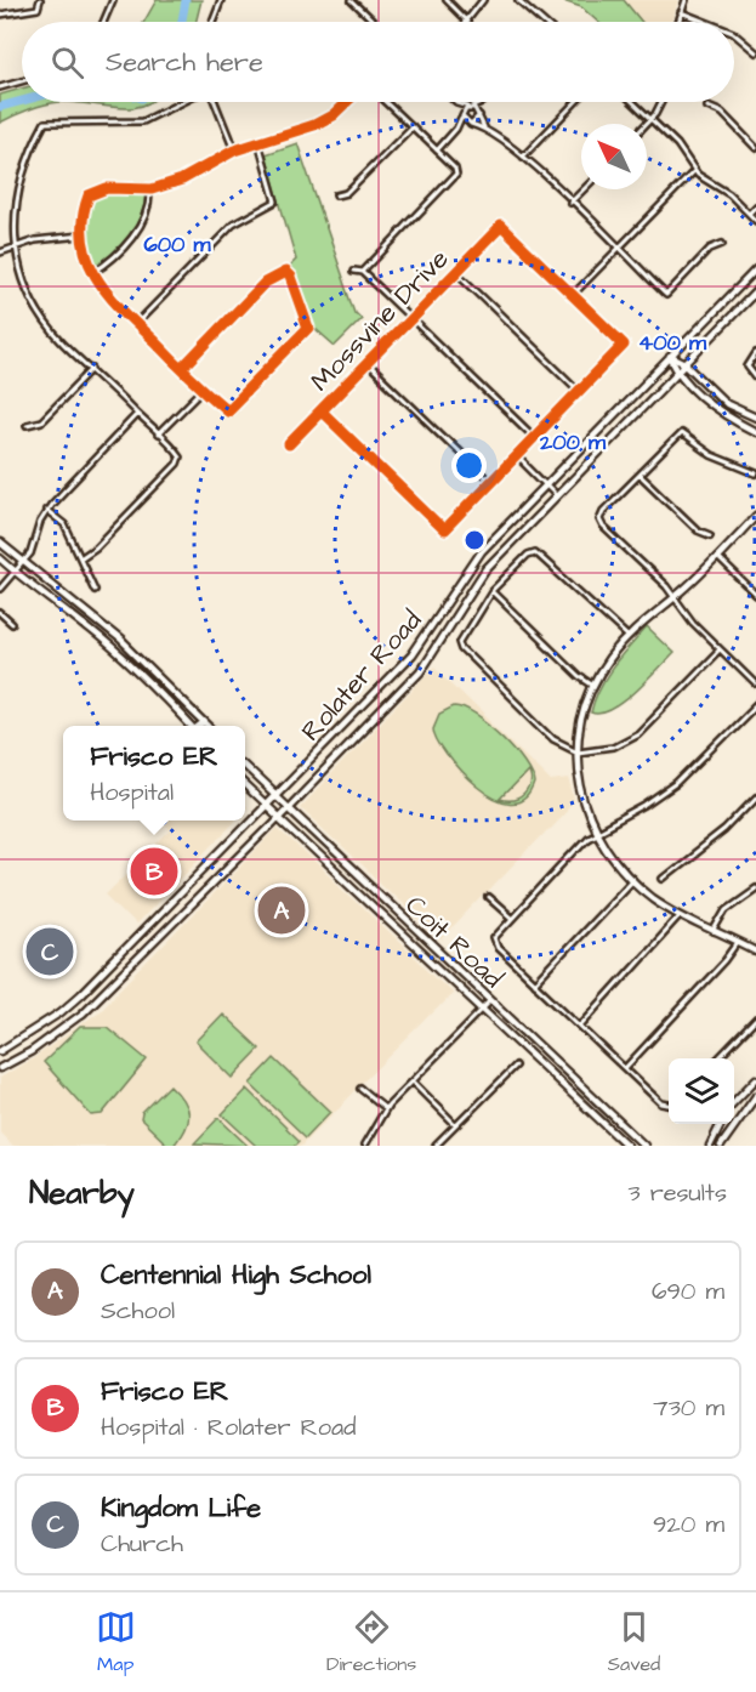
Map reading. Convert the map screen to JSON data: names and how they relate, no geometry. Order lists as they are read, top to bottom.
{
  "streets": {
    "main road": ["Rolater Road", "Coit Road"],
    "street": ["Mossvine Drive"]
  },
  "crossings": [
    ["Rolater Road", "Coit Road"]
  ],
  "north": "top left",
  "page": {
    "search": "Search here",
    "popup": ["Frisco ER", "Hospital"],
    "pins": ["B", "A", "C"],
    "heading": ["Nearby", "3 results"],
    "list": [
      {
        "mark": "A",
        "name": "Centennial High School",
        "note": "School",
        "value": "690 m"
      },
      {
        "mark": "B",
        "name": "Frisco ER",
        "note": "Hospital · Rolater Road",
        "value": "730 m"
      },
      {
        "mark": "C",
        "name": "Kingdom Life",
        "note": "Church",
        "value": "920 m"
      }
    ],
    "nav": ["Map", "Directions", "Saved"]
  },
  "rings": ["600 m", "400 m", "200 m"]
}
